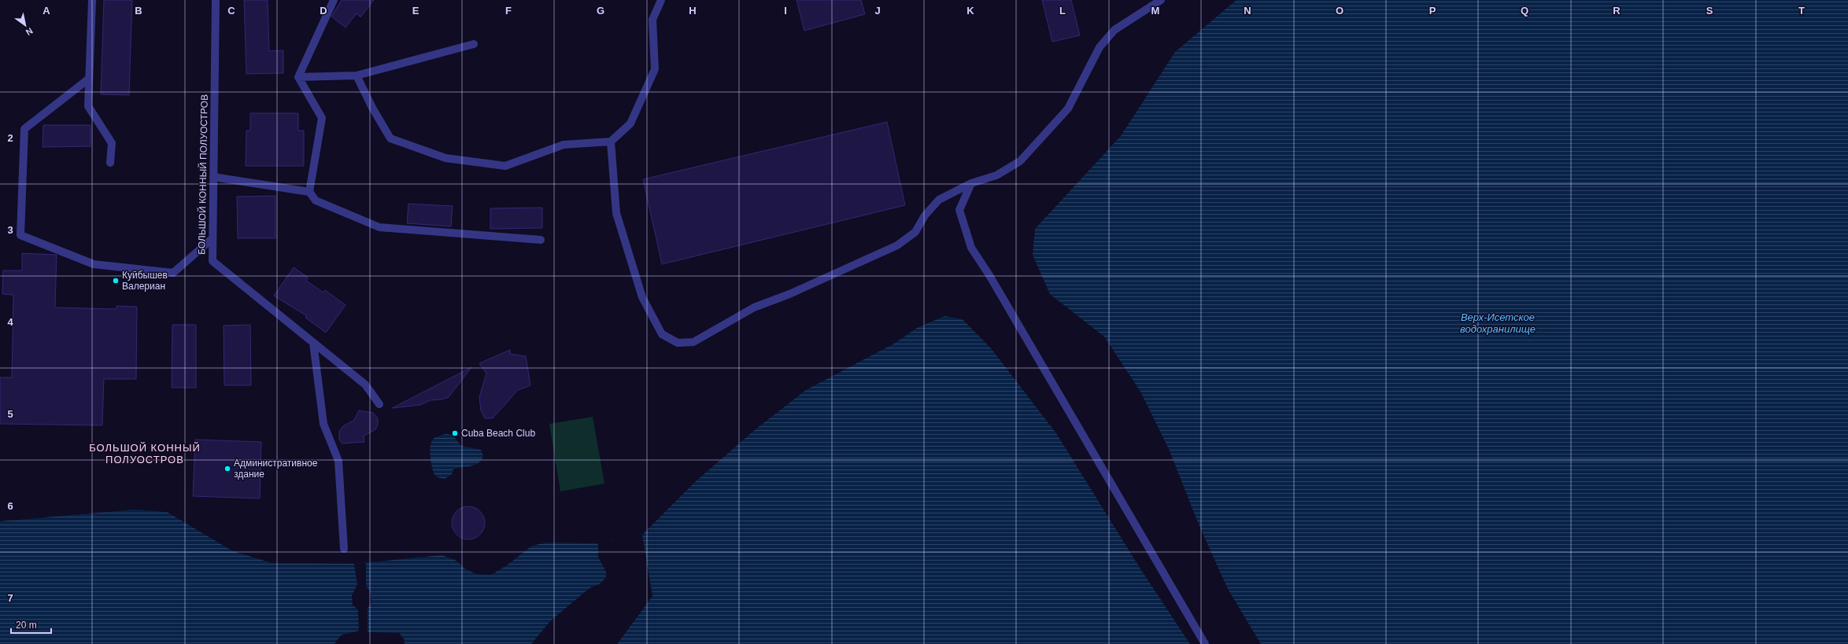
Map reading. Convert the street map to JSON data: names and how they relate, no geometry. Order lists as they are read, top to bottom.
{
  "streets": {
    "street": ["БОЛЬШОЙ КОННЫЙ ПОЛУОСТРОВ"]
  },
  "districts": ["БОЛЬШОЙ КОННЫЙ ПОЛУОСТРОВ"],
  "water": ["Верх-Исетское водохранилище"],
  "places": ["Куйбышев Валериан", "Cuba Beach Club", "Административное здание"],
  "scale_bar": "20 m",
  "north": "bottom right",
  "grid": {
    "columns": [
      "A",
      "B",
      "C",
      "D",
      "E",
      "F",
      "G",
      "H",
      "I",
      "J",
      "K",
      "L",
      "M",
      "N",
      "O",
      "P",
      "Q",
      "R",
      "S",
      "T"
    ],
    "rows": [
      "2",
      "3",
      "4",
      "5",
      "6",
      "7"
    ]
  }
}
